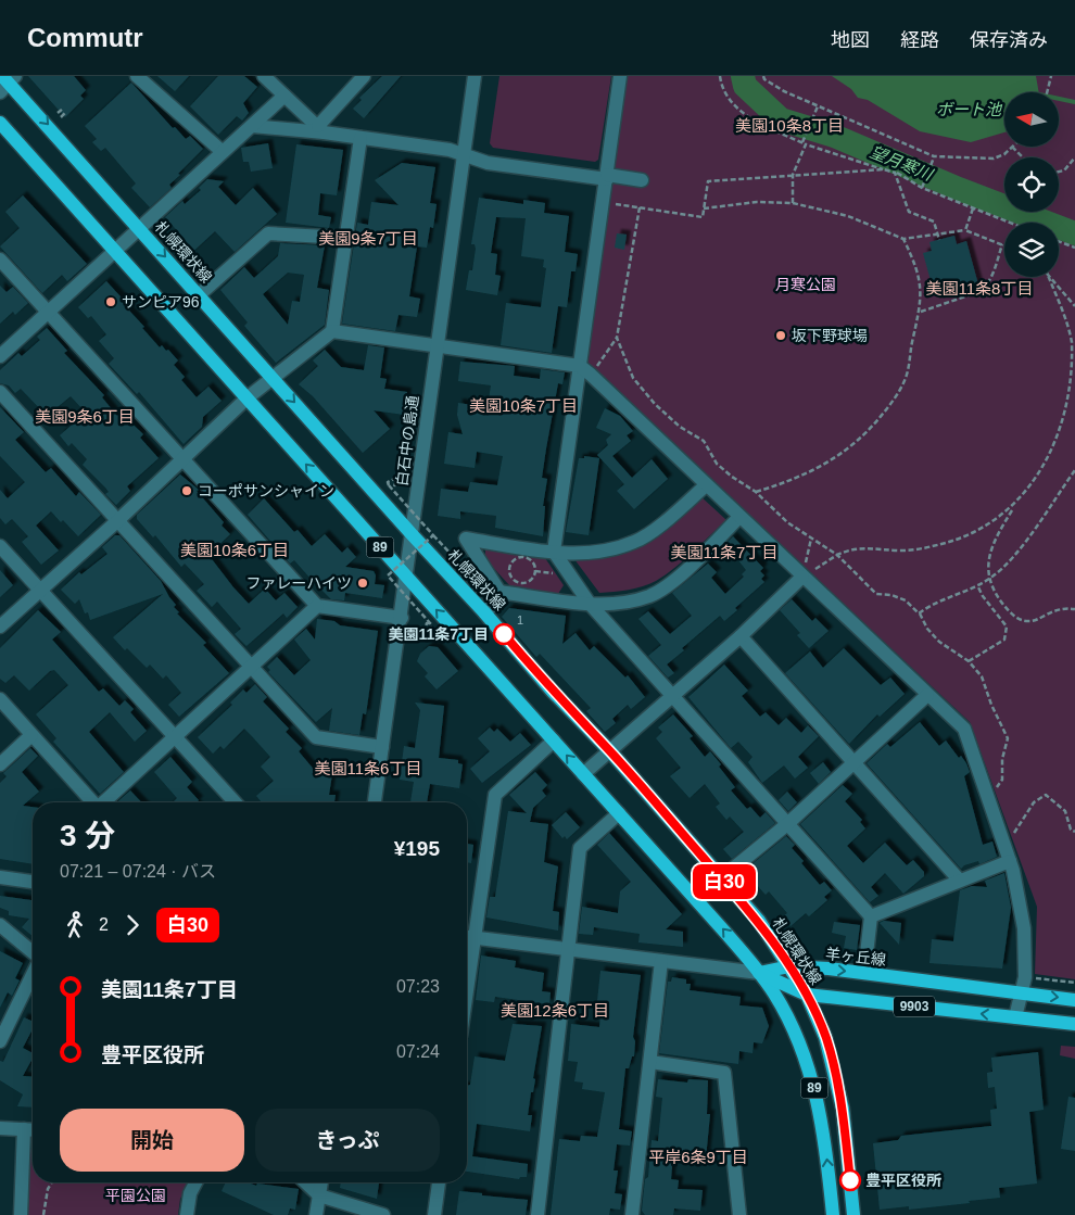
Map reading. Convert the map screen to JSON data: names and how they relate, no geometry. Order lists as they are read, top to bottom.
{
  "streets": {
    "main road": [
      "札幌環状線",
      "89",
      "羊ヶ丘線",
      "9903"
    ],
    "street": ["白石中の島通"]
  },
  "crossings": [
    ["札幌環状線", "白石中の島通"],
    ["札幌環状線", "羊ヶ丘線"],
    ["札幌環状線", "9903"],
    ["白石中の島通", "89"],
    ["89", "羊ヶ丘線"],
    ["89", "9903"],
    ["羊ヶ丘線", "9903"]
  ],
  "districts": [
    "美園10条8丁目",
    "美園9条7丁目",
    "美園11条8丁目",
    "美園10条7丁目",
    "美園9条6丁目",
    "美園10条6丁目",
    "美園11条7丁目",
    "美園11条6丁目",
    "美園12条6丁目",
    "平岸6条9丁目"
  ],
  "water": ["ボート池", "望月寒川"],
  "parks": ["月寒公園", "平園公園"],
  "places": [
    "サンピア96",
    "坂下野球場",
    "コーポサンシャイン",
    "ファレーハイツ",
    "美園11条7丁目",
    "豊平区役所"
  ],
  "lines": ["bus line 白30"],
  "house_numbers": ["1"],
  "north": "left",
  "page": {
    "header": "Commutr",
    "nav": ["地図", "経路", "保存済み"],
    "on_map": "白30",
    "heading": ["3 分", "07:21 – 07:24 · バス", "¥195"],
    "legs": ["2", "白30"],
    "list": [
      {
        "name": "美園11条7丁目",
        "value": "07:23"
      },
      {
        "name": "豊平区役所",
        "value": "07:24"
      }
    ],
    "buttons": ["開始", "きっぷ"]
  }
}
